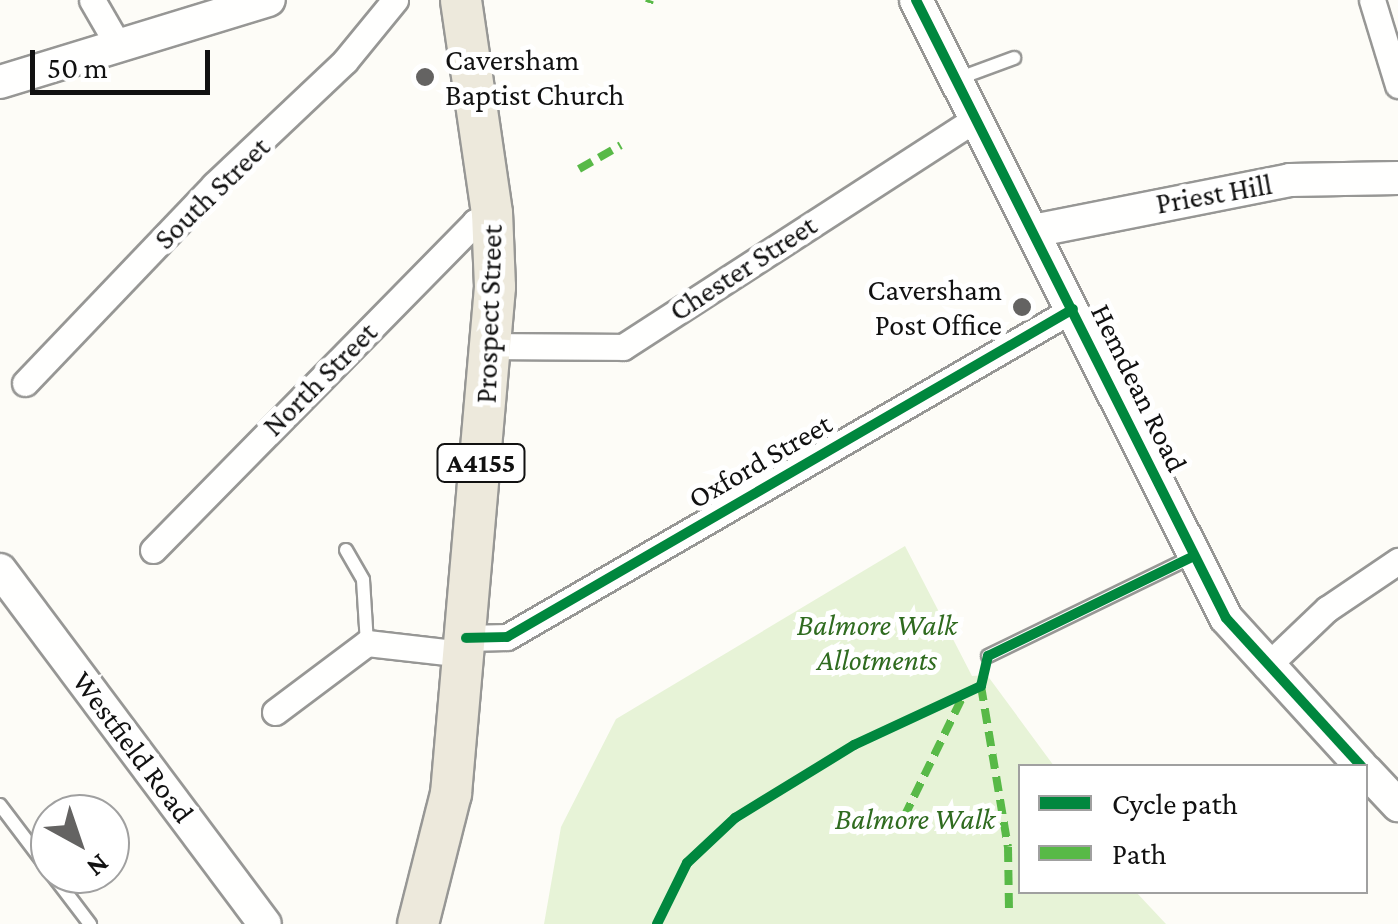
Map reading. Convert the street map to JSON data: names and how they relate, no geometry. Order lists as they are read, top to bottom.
{
  "streets": {
    "main road": ["Prospect Street", "A4155"],
    "street": [
      "South Street",
      "Priest Hill",
      "Chester Street",
      "North Street",
      "Hemdean Road",
      "Oxford Street",
      "Westfield Road"
    ]
  },
  "crossings": [
    ["Priest Hill", "Hemdean Road"],
    ["Chester Street", "Prospect Street"],
    ["Chester Street", "Hemdean Road"],
    ["Prospect Street", "North Street"],
    ["Prospect Street", "Oxford Street"],
    ["Hemdean Road", "Oxford Street"]
  ],
  "parks": ["Balmore Walk Allotments", "Balmore Walk"],
  "places": ["Caversham Baptist Church", "Caversham Post Office"],
  "legend": ["Cycle path", "Path"],
  "scale_bar": "50 m",
  "north": "bottom right"
}
